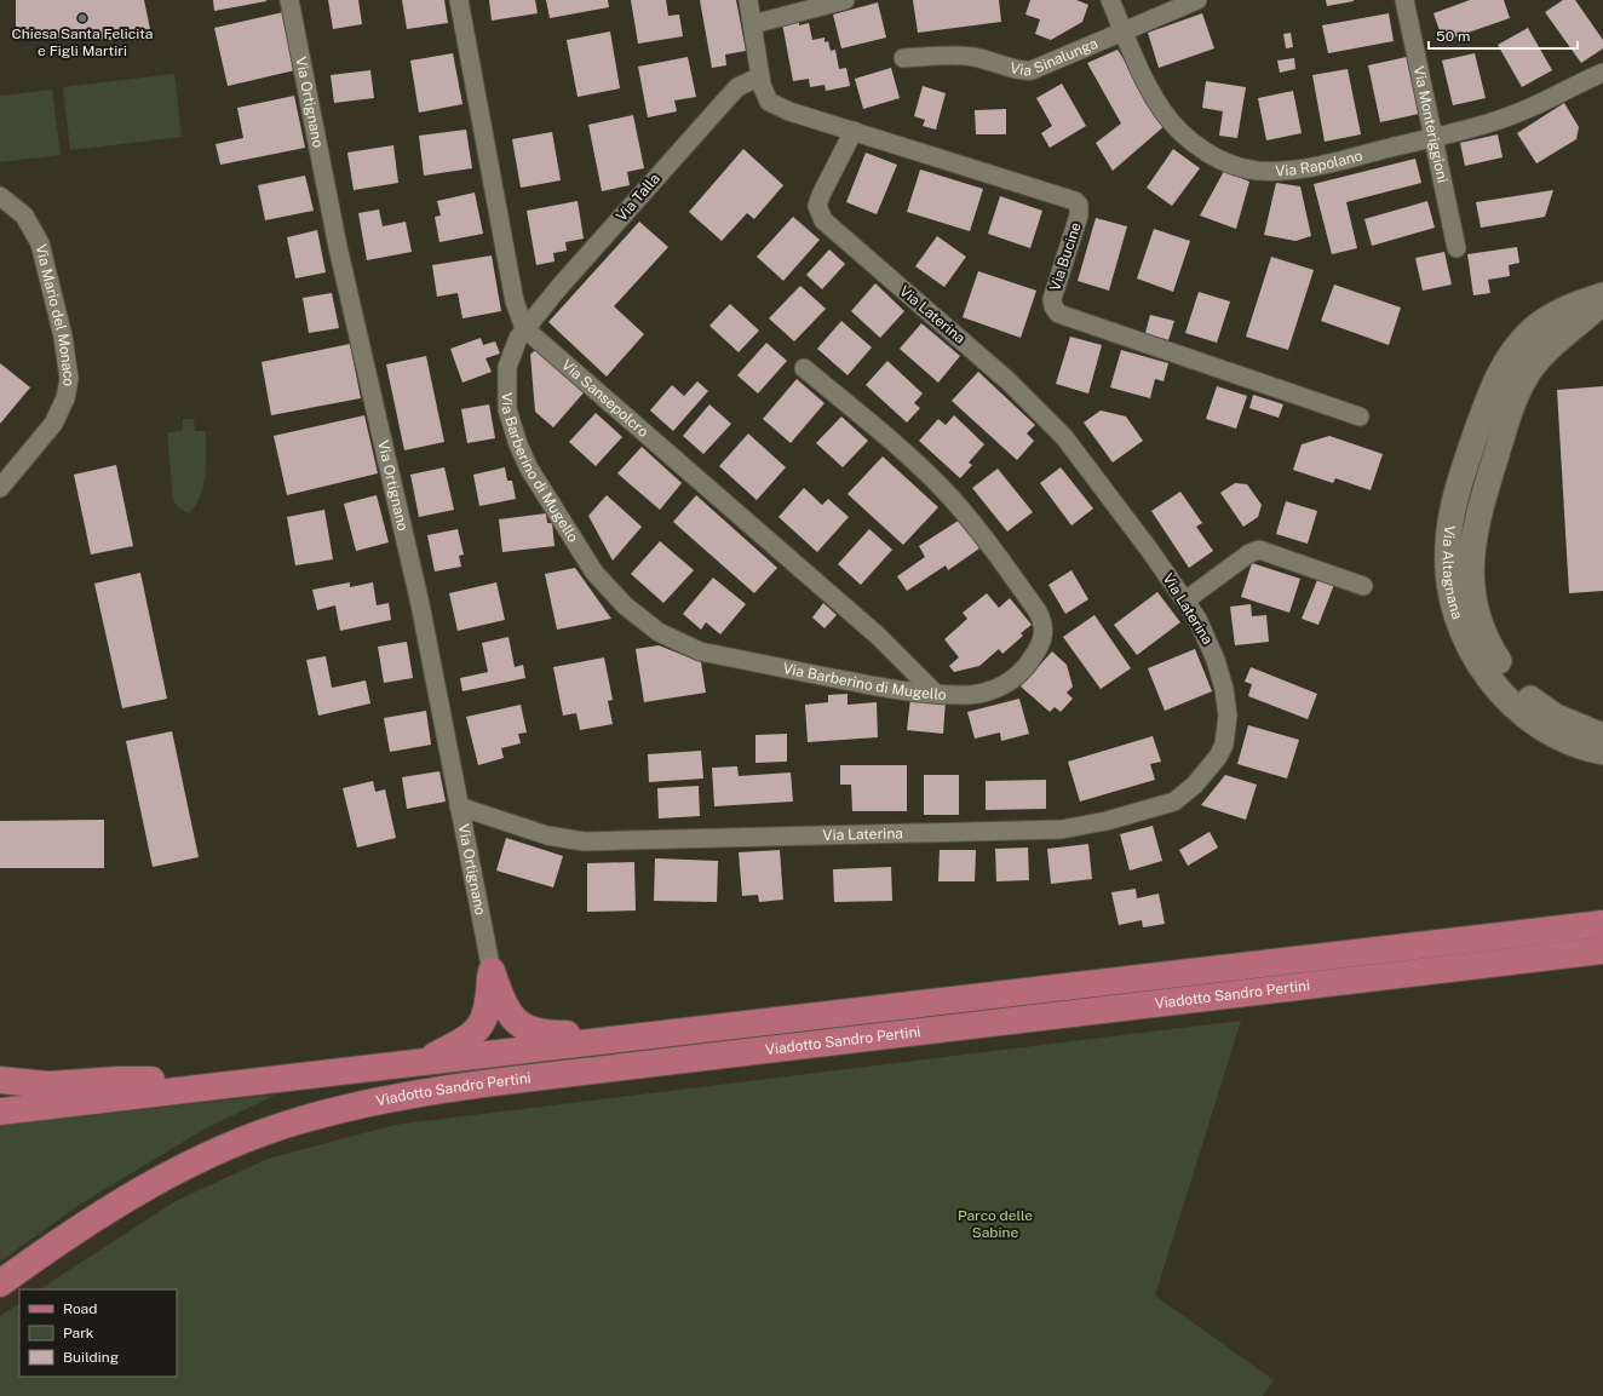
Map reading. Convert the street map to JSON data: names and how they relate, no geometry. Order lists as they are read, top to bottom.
{
  "streets": {
    "main road": ["Viadotto Sandro Pertini"],
    "street": [
      "Via Sinalunga",
      "Via Ortignano",
      "Via Monteriggioni",
      "Via Rapolano",
      "Via Talla",
      "Via Bucine",
      "Via Laterina",
      "Via Mario del Monaco",
      "Via Sansepolcro",
      "Via Barberino di Mugello",
      "Via Altagnana"
    ]
  },
  "crossings": [
    ["Via Sinalunga", "Via Rapolano"],
    ["Via Ortignano", "Via Laterina"],
    ["Via Monteriggioni", "Via Rapolano"],
    ["Via Talla", "Via Sansepolcro"],
    ["Via Talla", "Via Barberino di Mugello"],
    ["Via Bucine", "Via Laterina"],
    ["Via Sansepolcro", "Via Barberino di Mugello"]
  ],
  "parks": ["Parco delle Sabine"],
  "places": ["Chiesa Santa Felicita e Figli Martiri"],
  "legend": ["Road", "Park", "Building"],
  "scale_bar": "50 m"
}
